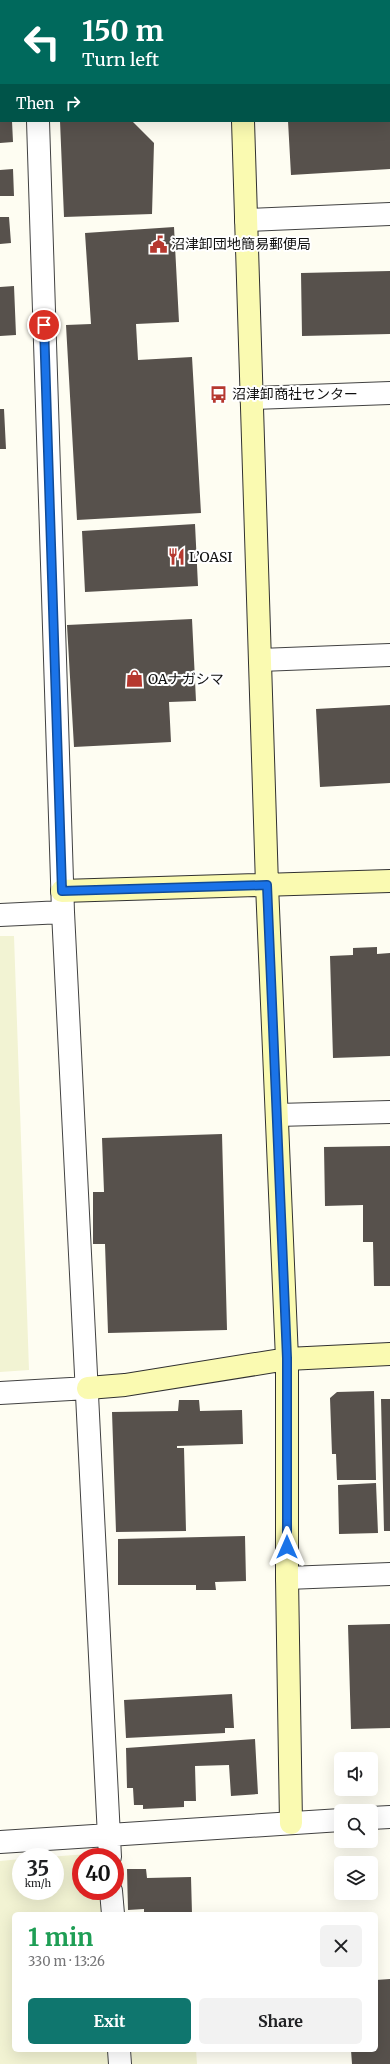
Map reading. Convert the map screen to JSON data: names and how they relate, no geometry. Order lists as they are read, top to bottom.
{
  "places": {
    "public building": ["沼津卸団地簡易郵便局"],
    "bus stop": ["沼津卸商社センター"],
    "restaurant": ["L’OASI"],
    "shop": ["OAナガシマ"]
  },
  "page": {
    "turn": ["150 m", "Turn left"],
    "then": "Then",
    "speed": "35 km/h",
    "limit": "40",
    "heading": ["1 min", "330 m · 13:26"],
    "buttons": ["Exit", "Share"]
  }
}
